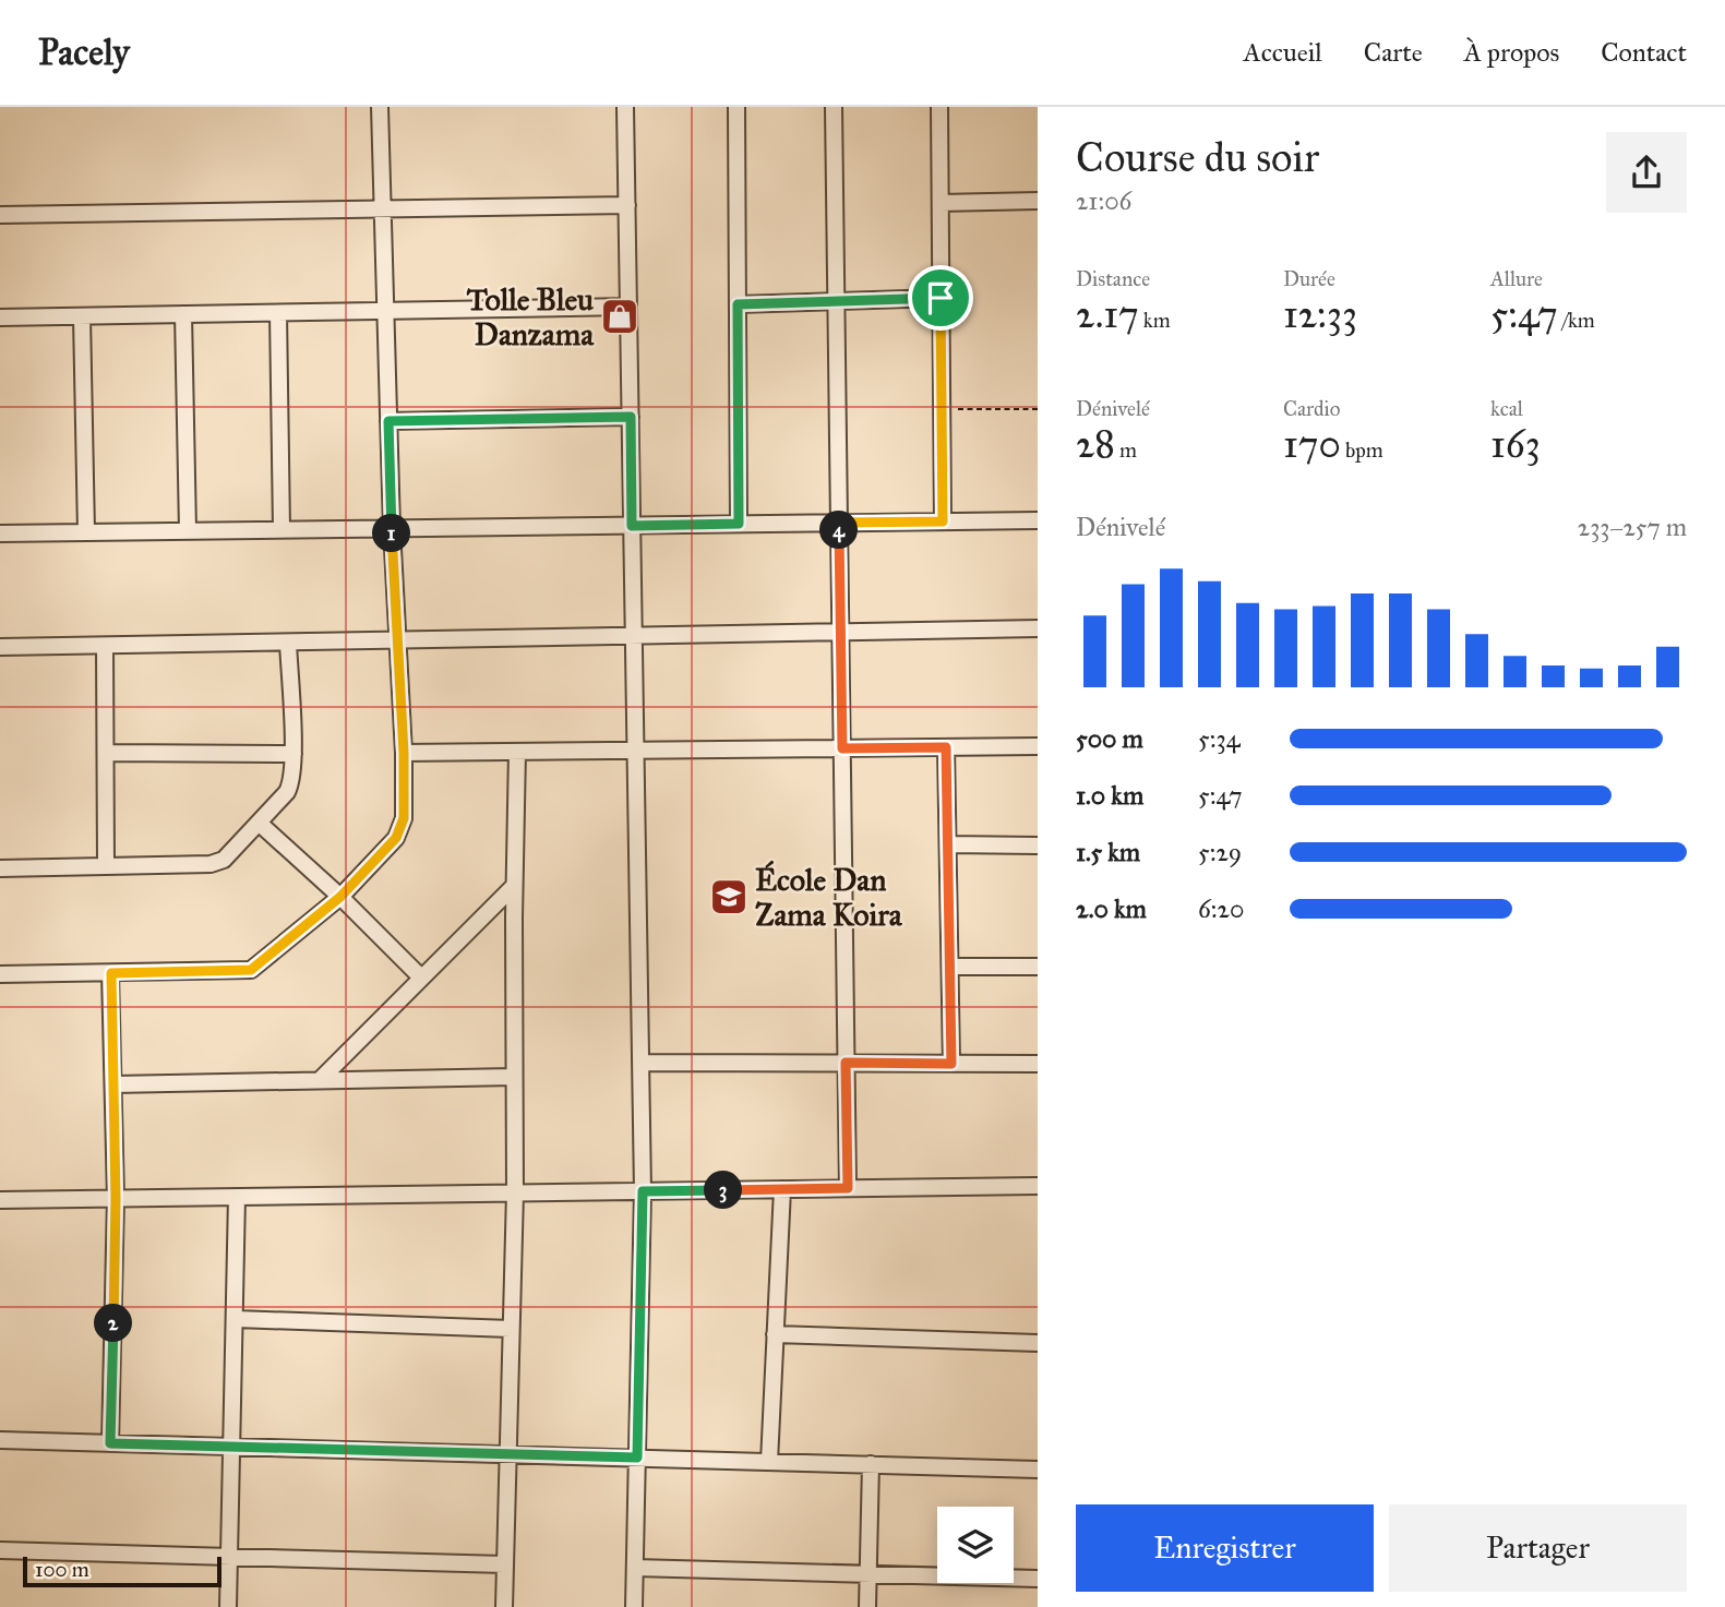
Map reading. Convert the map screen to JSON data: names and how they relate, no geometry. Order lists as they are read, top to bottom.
{
  "places": {
    "shop": ["Tolle Bleu Danzama"],
    "school or university": ["École Dan Zama Koira"]
  },
  "scale_bar": "100 m",
  "page": {
    "header": "Pacely",
    "nav": [
      "Accueil",
      "Carte",
      "À propos",
      "Contact"
    ],
    "heading": ["Course du soir", "21:06"],
    "stats": [
      ["Distance", "2.17 km"],
      ["Durée", "12:33"],
      ["Allure", "5:47 /km"],
      ["Dénivelé", "28 m"],
      ["Cardio", "170 bpm"],
      ["kcal", "163"]
    ],
    "chart": ["Dénivelé", "233–257 m"],
    "pins": [
      "4",
      "1",
      "3",
      "2"
    ],
    "list": [
      {
        "name": "500 m",
        "note": "5:34"
      },
      {
        "name": "1.0 km",
        "note": "5:47"
      },
      {
        "name": "1.5 km",
        "note": "5:29"
      },
      {
        "name": "2.0 km",
        "note": "6:20"
      }
    ],
    "buttons": ["Enregistrer", "Partager"],
    "scale": "100 m"
  }
}
